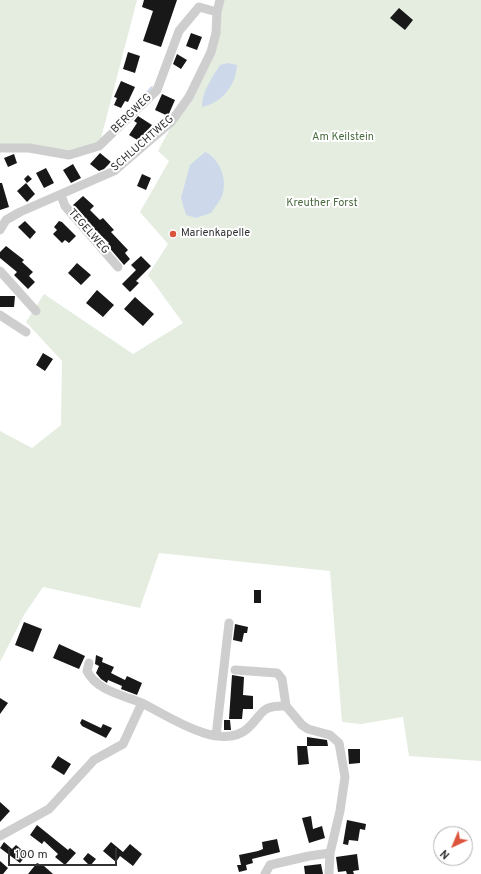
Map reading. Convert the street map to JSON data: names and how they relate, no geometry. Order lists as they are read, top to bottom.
{
  "streets": {
    "street": ["BERGWEG", "SCHLUCHTWEG", "TEGELWEG"]
  },
  "crossings": [
    ["BERGWEG", "SCHLUCHTWEG"],
    ["SCHLUCHTWEG", "TEGELWEG"]
  ],
  "parks": ["Am Keilstein", "Kreuther Forst"],
  "places": ["Marienkapelle"],
  "scale_bar": "100 m",
  "north": "bottom left"
}
